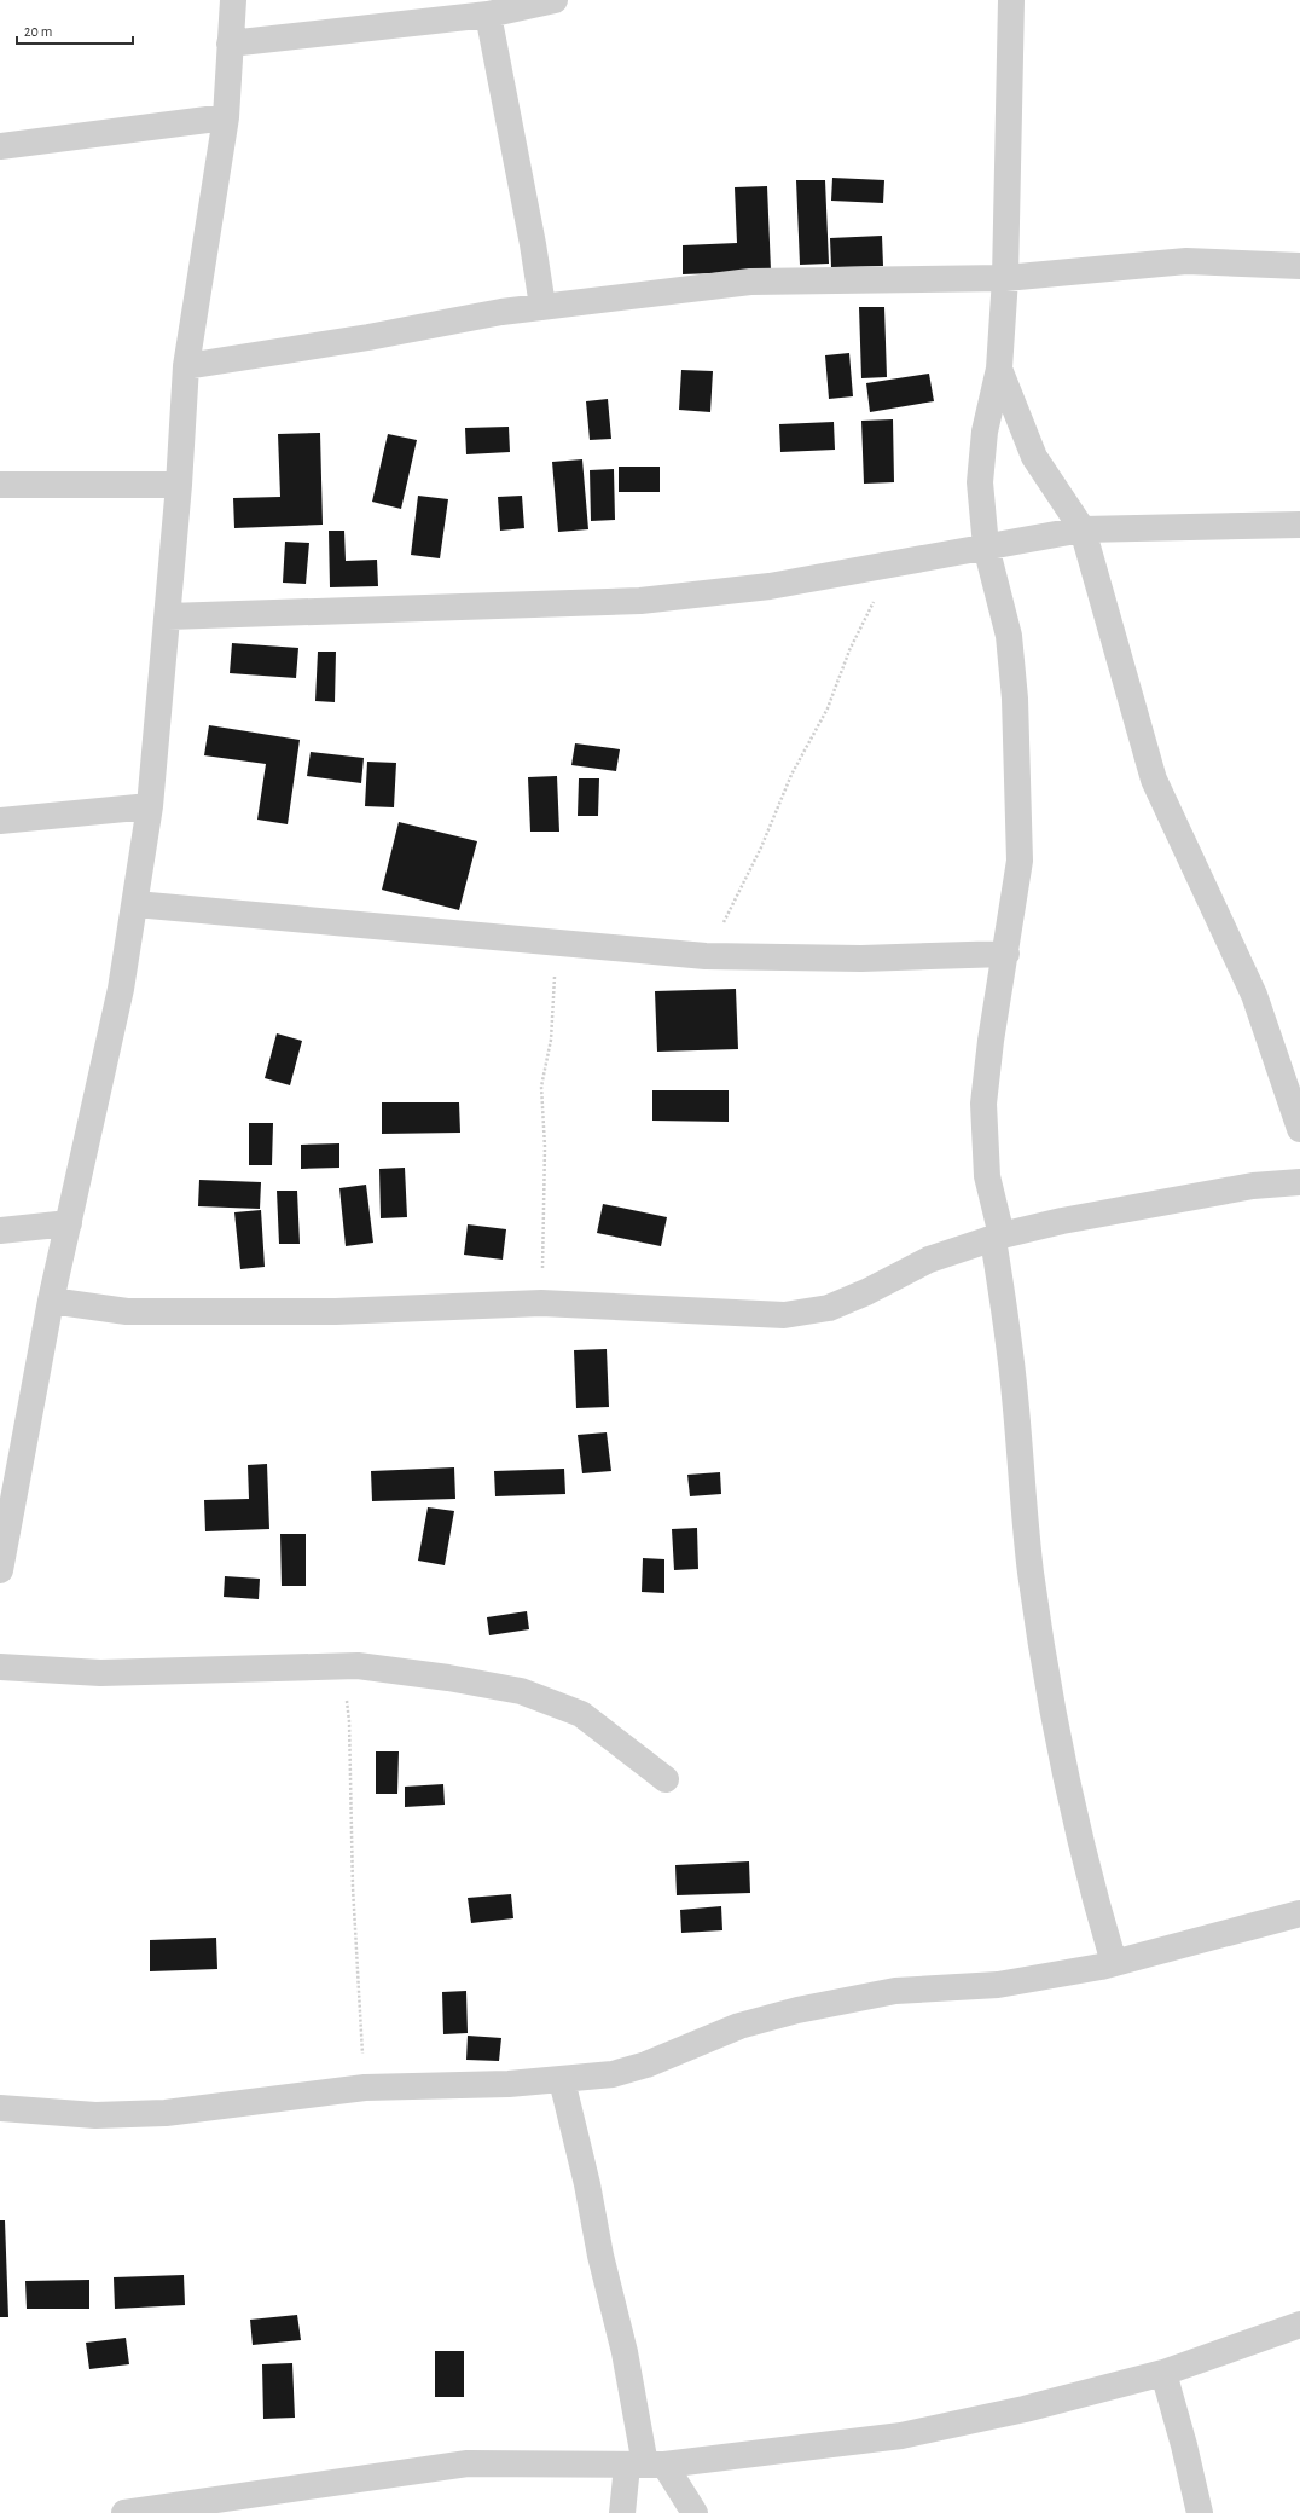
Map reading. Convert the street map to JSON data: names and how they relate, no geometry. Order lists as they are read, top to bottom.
{
  "scale_bar": "20 m"
}
